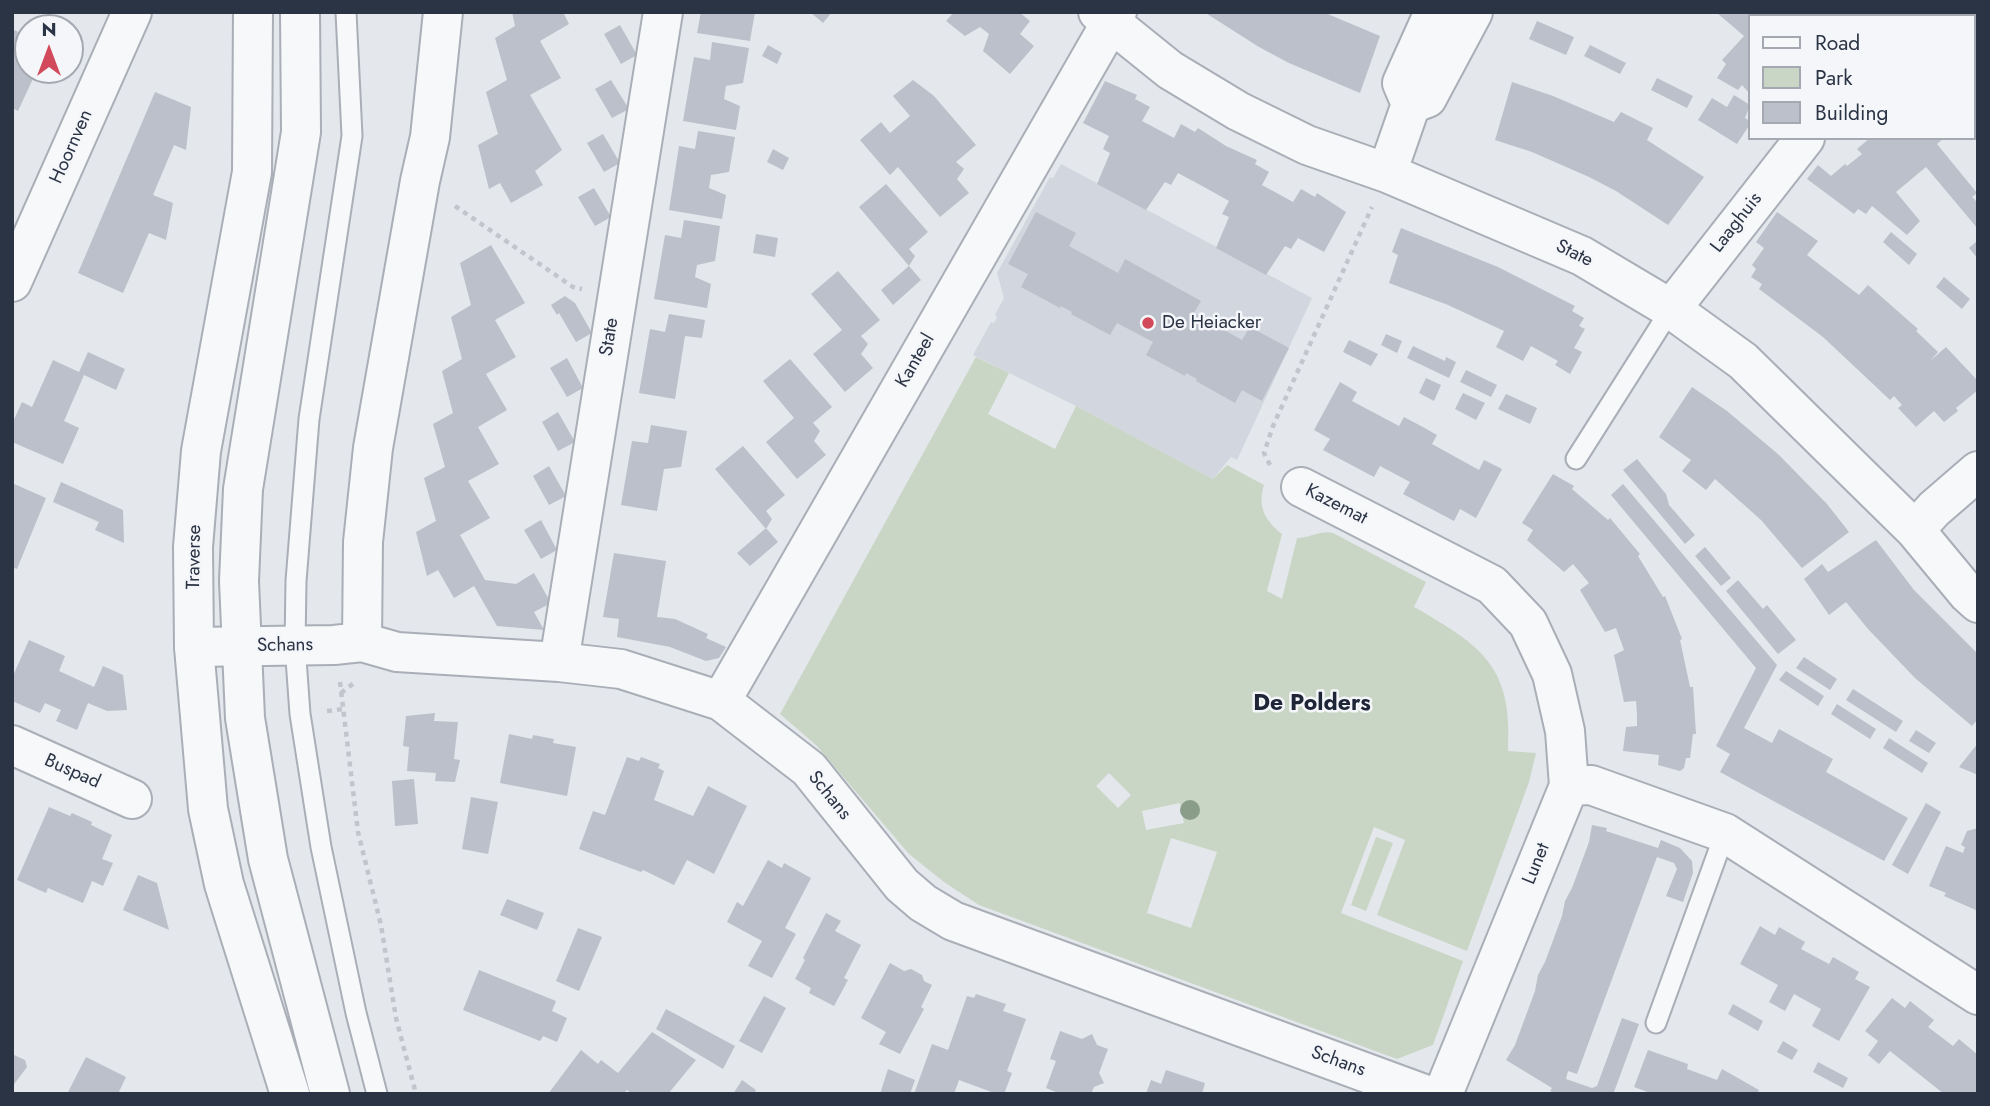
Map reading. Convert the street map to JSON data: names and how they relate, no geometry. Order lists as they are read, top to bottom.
{
  "streets": {
    "street": [
      "Hoornven",
      "Laaghuis",
      "State",
      "Kanteel",
      "Kazemat",
      "Traverse",
      "Schans",
      "Buspad",
      "Lunet"
    ]
  },
  "crossings": [
    ["Laaghuis", "State"],
    ["State", "Kanteel"],
    ["State", "Kazemat"],
    ["State", "Schans"],
    ["Kanteel", "Schans"],
    ["Kazemat", "Lunet"],
    ["Traverse", "Schans"]
  ],
  "districts": ["De Polders"],
  "places": ["De Heiacker"],
  "legend": ["Road", "Park", "Building"],
  "north": "top"
}
